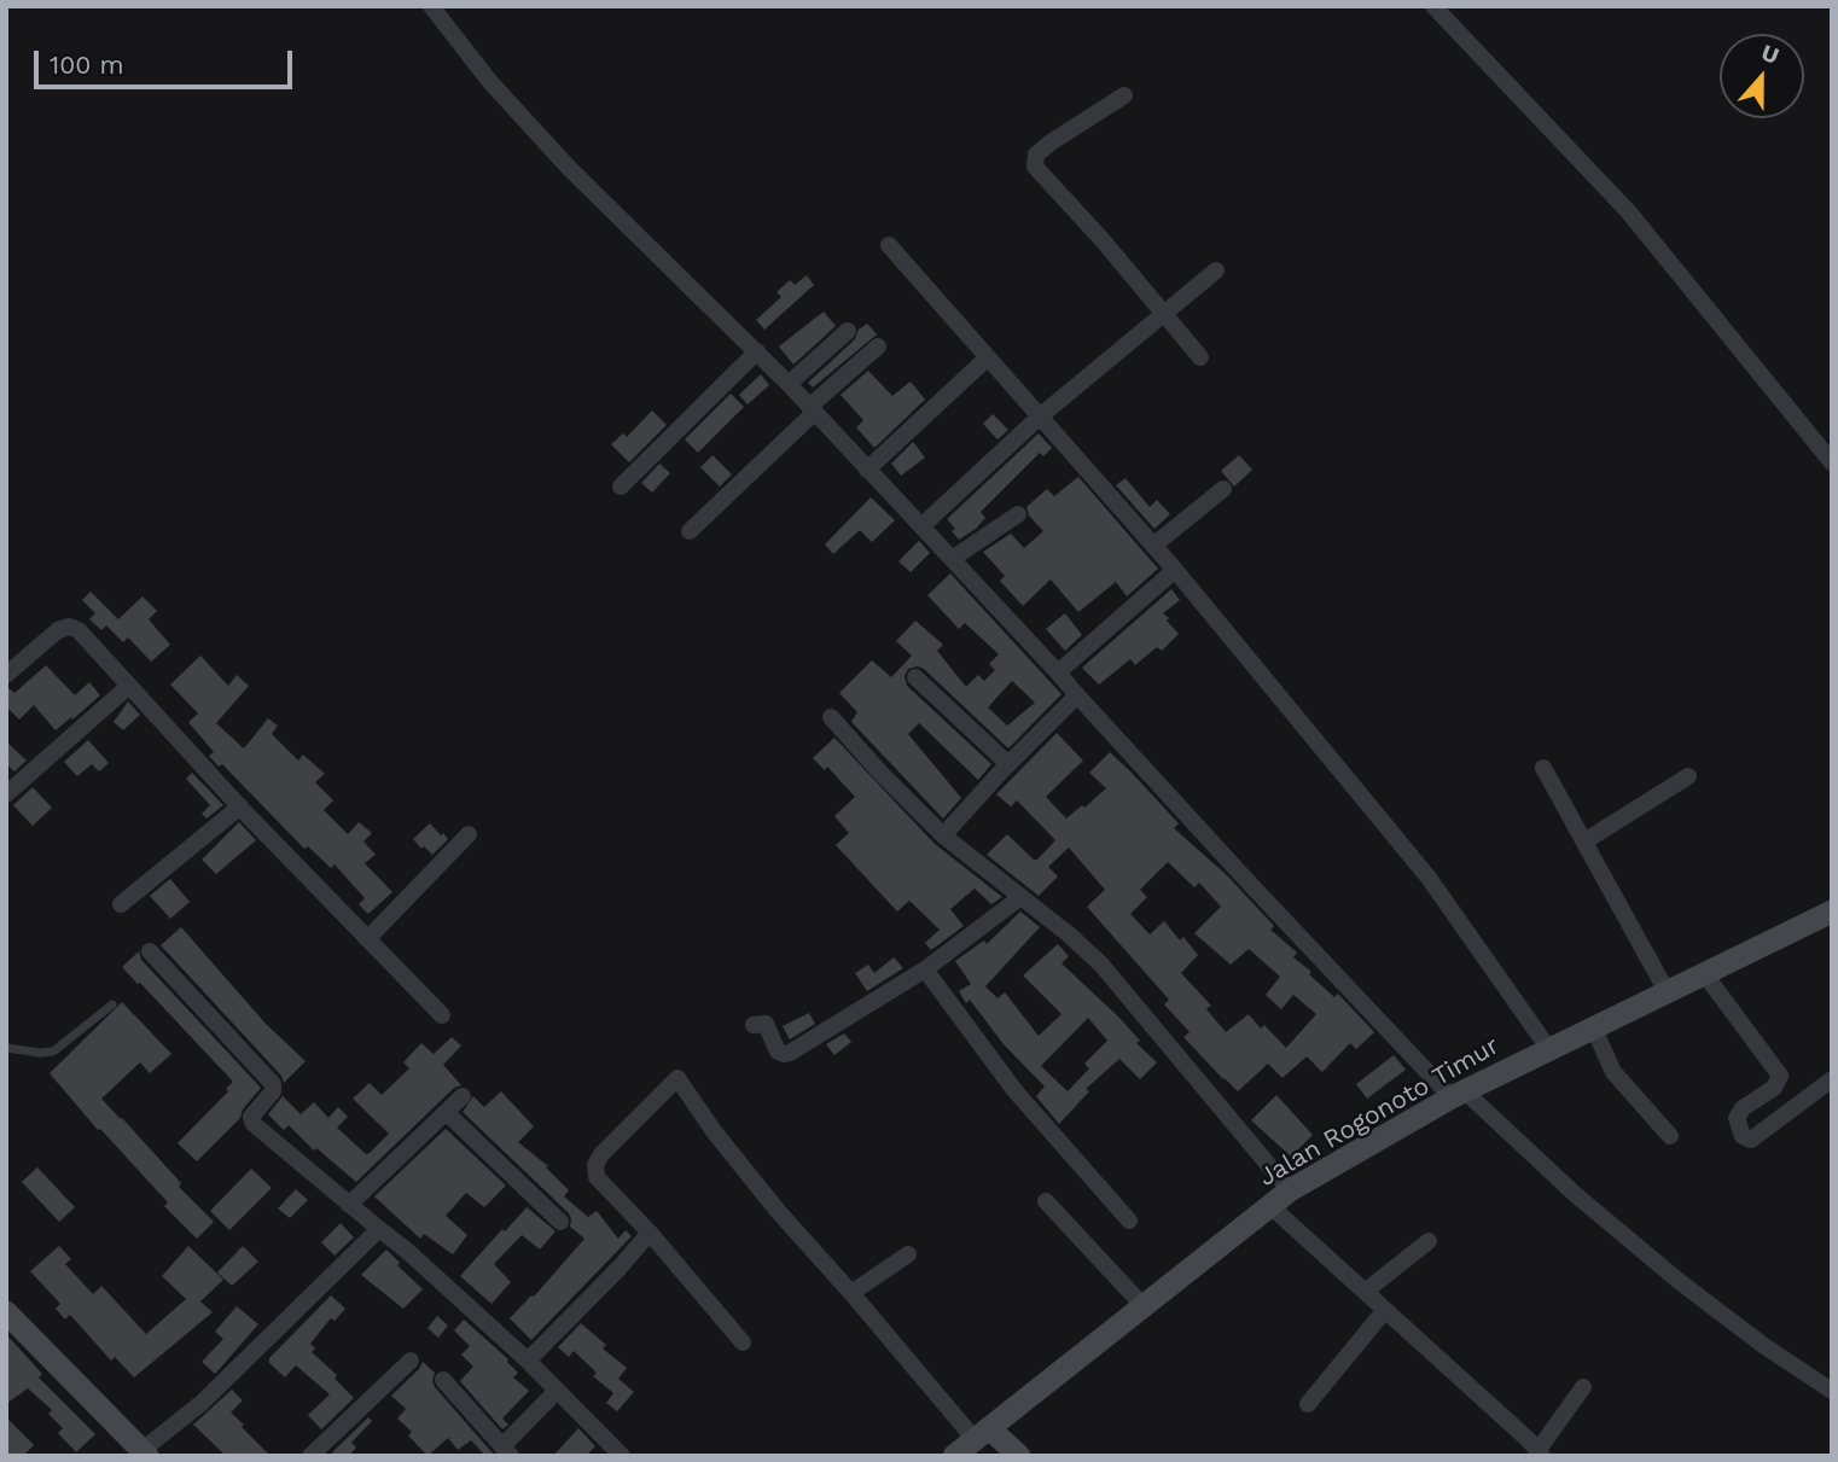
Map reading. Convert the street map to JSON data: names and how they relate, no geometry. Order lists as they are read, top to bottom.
{
  "streets": {
    "street": ["Jalan Rogonoto Timur"]
  },
  "scale_bar": "100 m",
  "north": "top"
}
